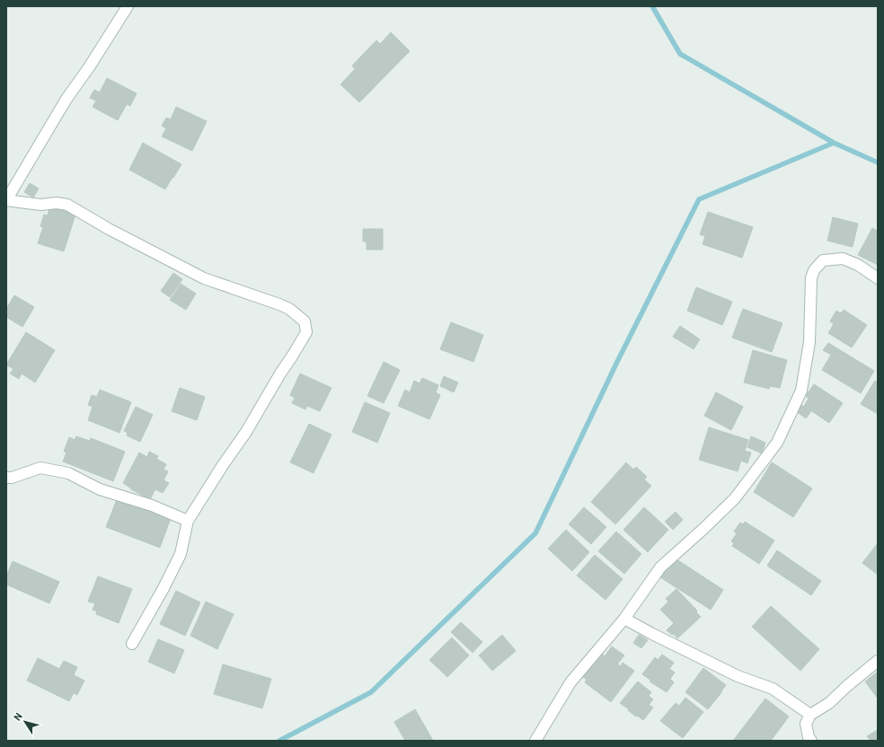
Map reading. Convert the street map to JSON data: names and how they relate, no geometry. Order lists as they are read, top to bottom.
{
  "north": "top left"
}
